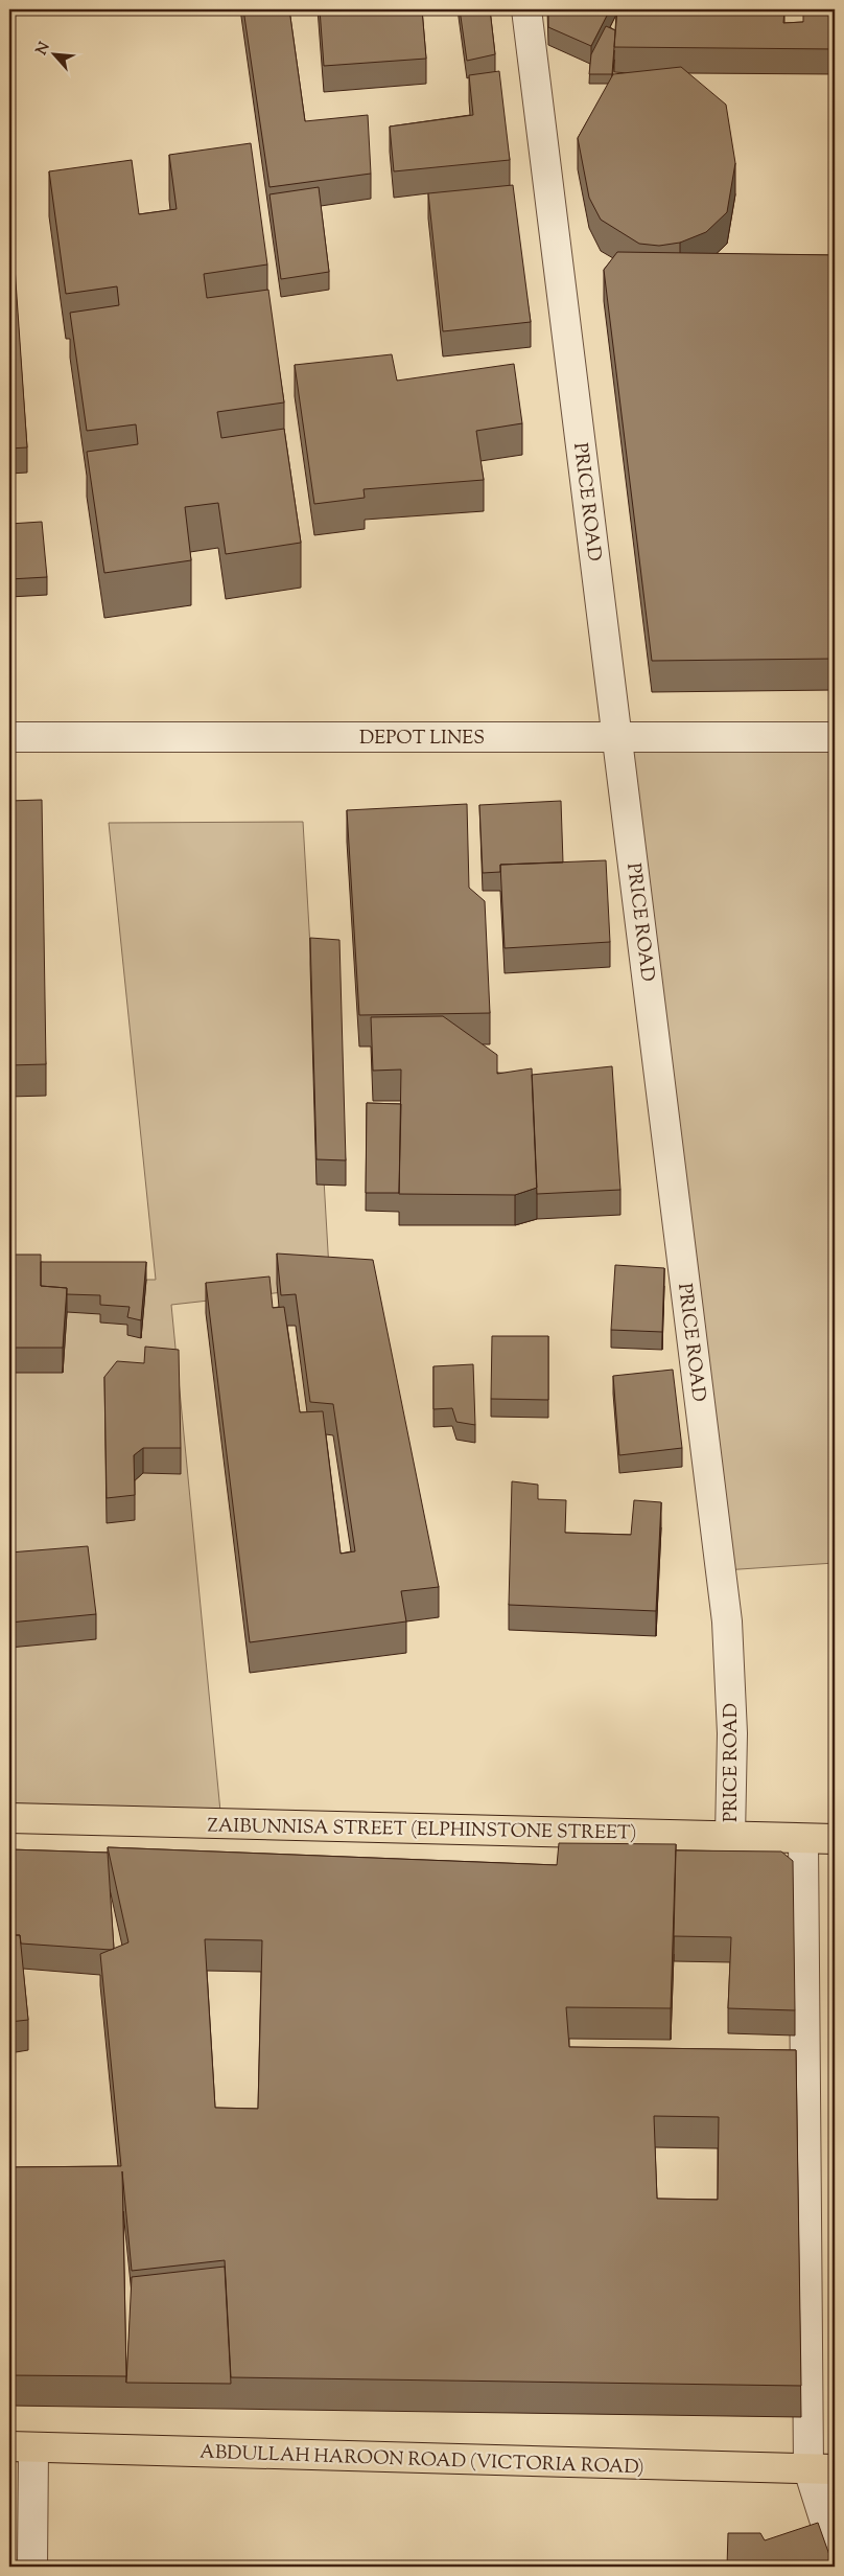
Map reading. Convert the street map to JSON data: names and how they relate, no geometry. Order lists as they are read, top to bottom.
{
  "streets": {
    "main road": ["ZAIBUNNISA STREET (ELPHINSTONE STREET)", "ABDULLAH HAROON ROAD (VICTORIA ROAD)"],
    "street": ["PRICE ROAD", "DEPOT LINES"]
  },
  "crossings": [
    ["PRICE ROAD", "DEPOT LINES"],
    ["PRICE ROAD", "ZAIBUNNISA STREET (ELPHINSTONE STREET)"]
  ],
  "north": "top left"
}
